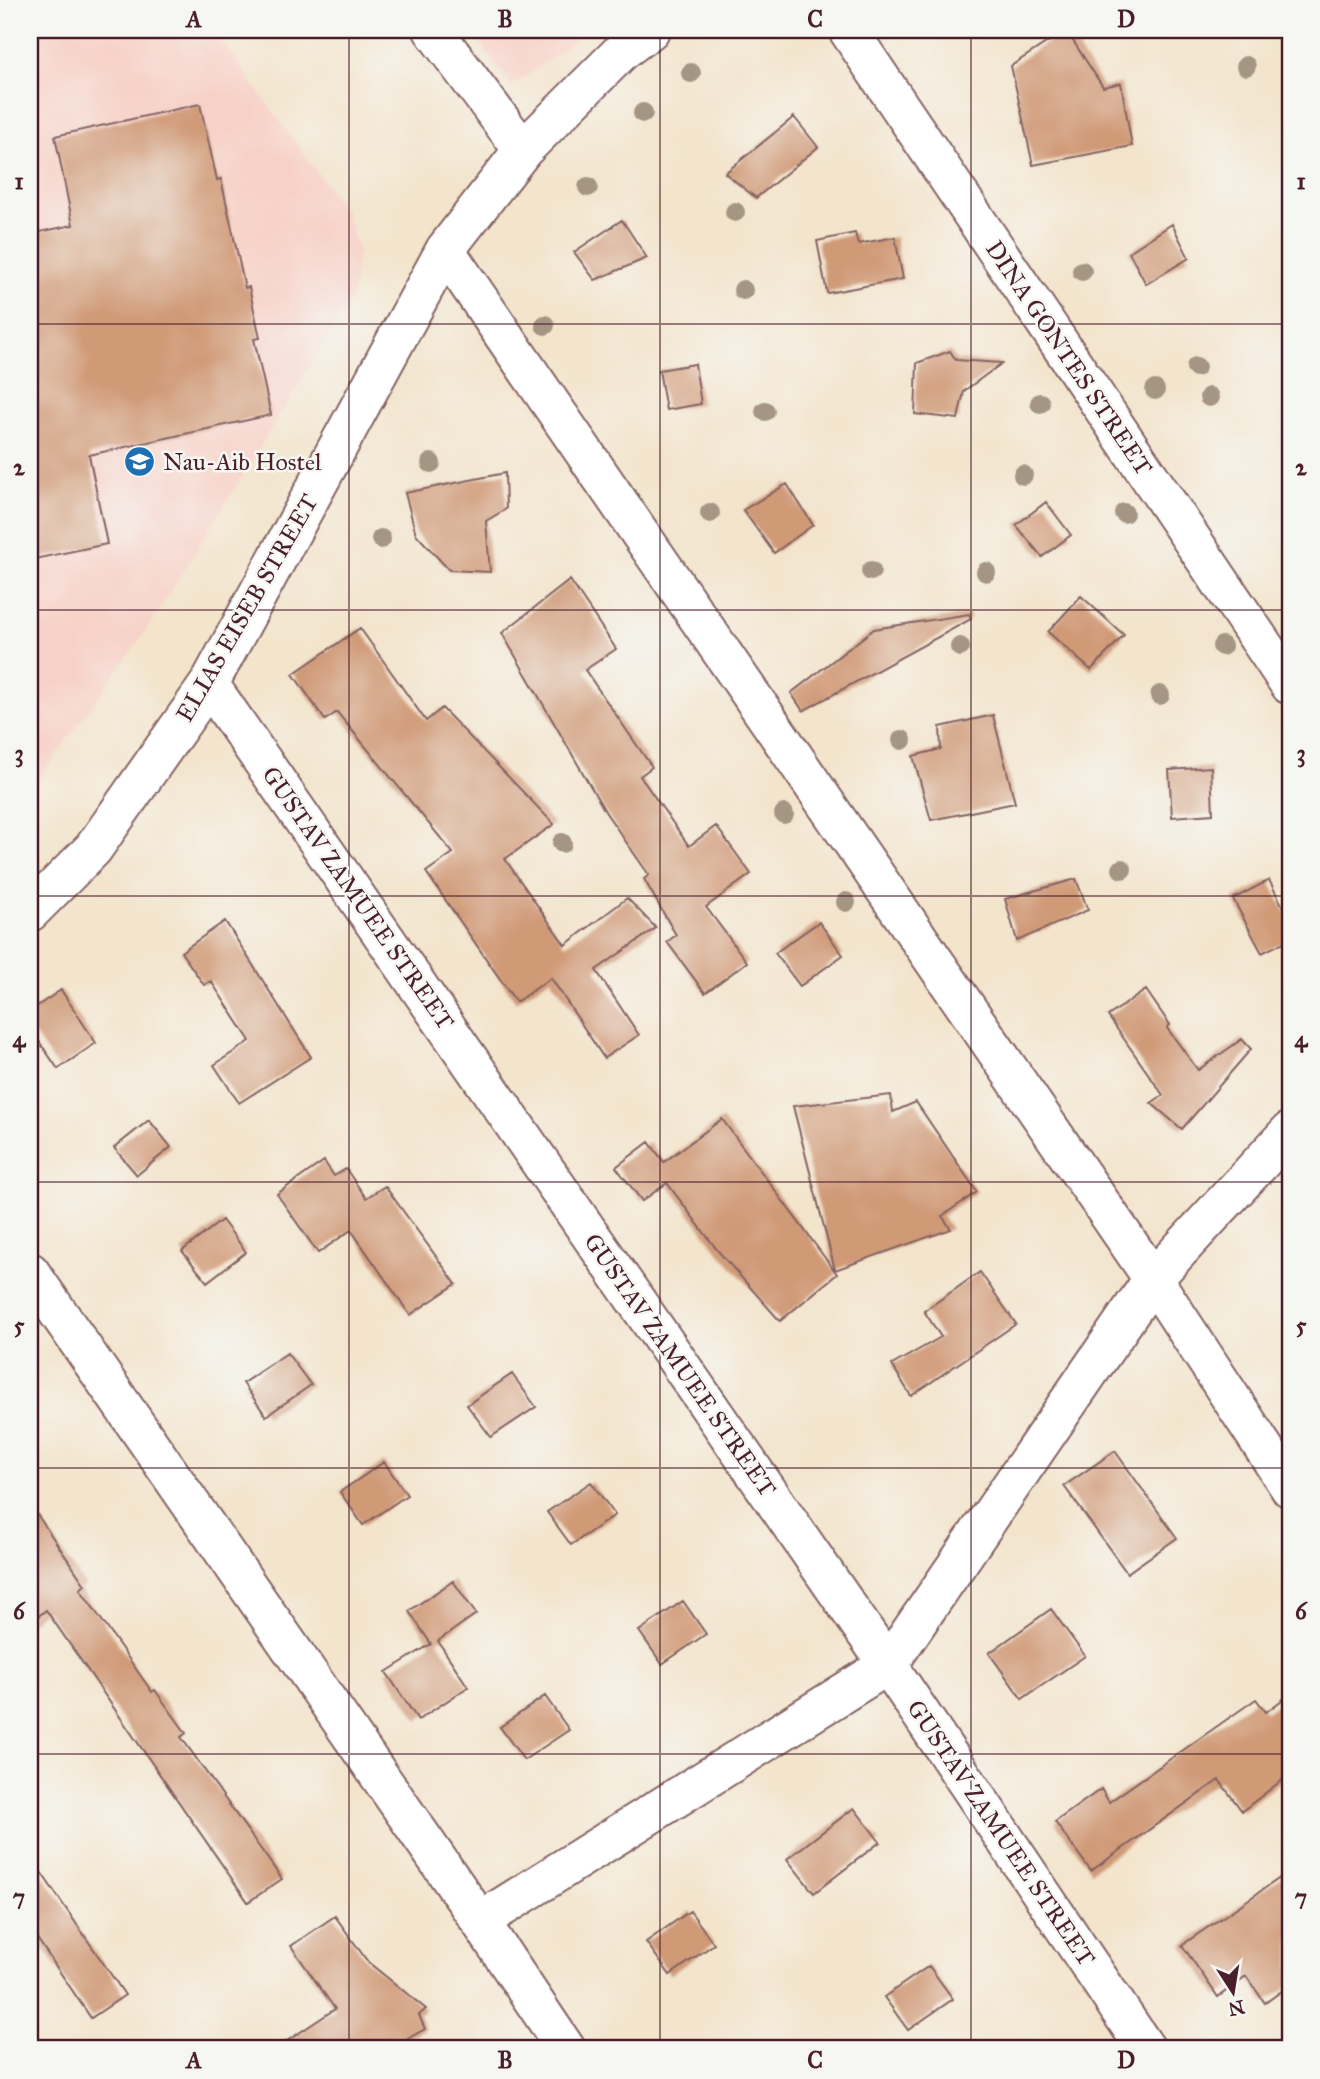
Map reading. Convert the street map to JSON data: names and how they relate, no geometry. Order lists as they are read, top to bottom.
{
  "streets": {
    "street": ["DINA GONTES STREET", "ELIAS EISEB STREET", "GUSTAV ZAMUEE STREET"]
  },
  "crossings": [
    ["ELIAS EISEB STREET", "GUSTAV ZAMUEE STREET"]
  ],
  "places": {
    "school or university": ["Nau-Aib Hostel"]
  },
  "north": "bottom",
  "grid": {
    "columns": [
      "A",
      "B",
      "C",
      "D"
    ],
    "rows": [
      "1",
      "2",
      "3",
      "4",
      "5",
      "6",
      "7"
    ]
  }
}
